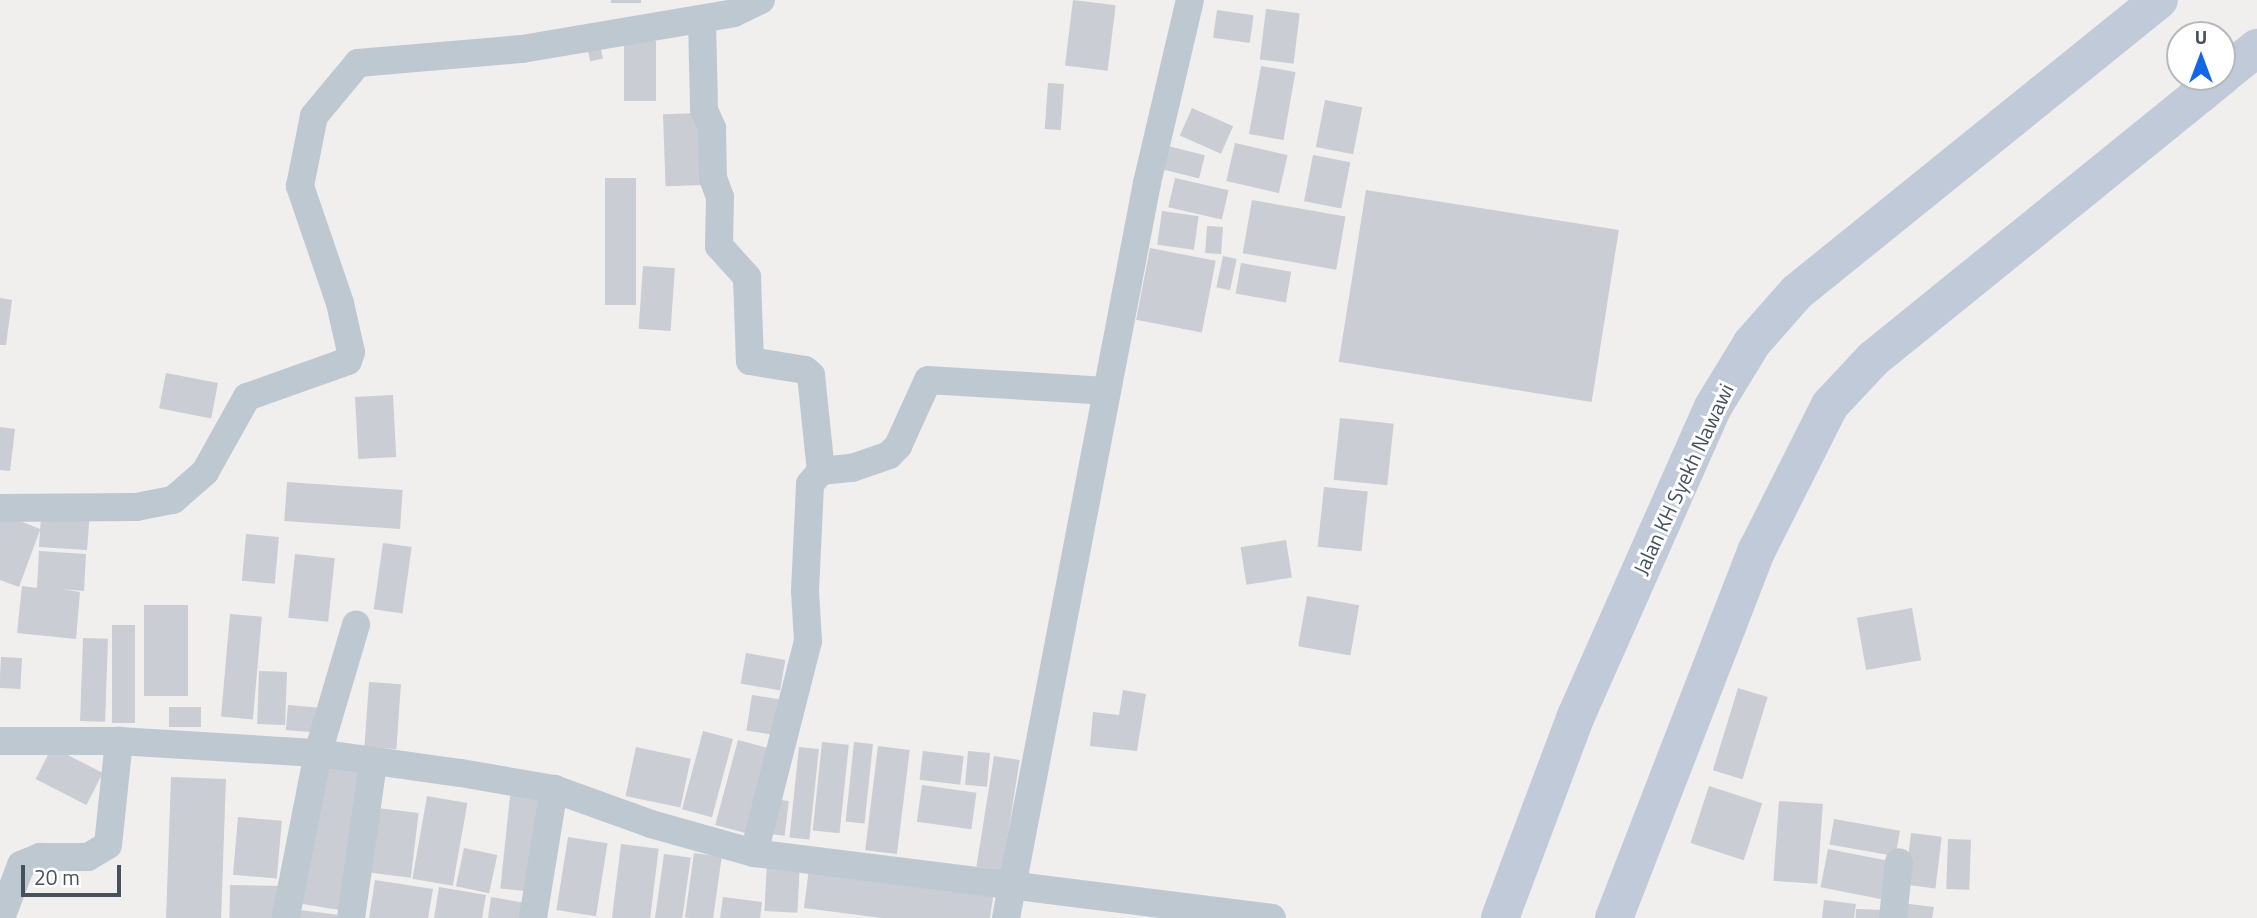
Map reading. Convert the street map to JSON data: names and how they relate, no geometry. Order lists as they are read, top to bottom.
{
  "streets": {
    "main road": ["Jalan KH Syekh Nawawi"]
  },
  "scale_bar": "20 m",
  "north": "top"
}
